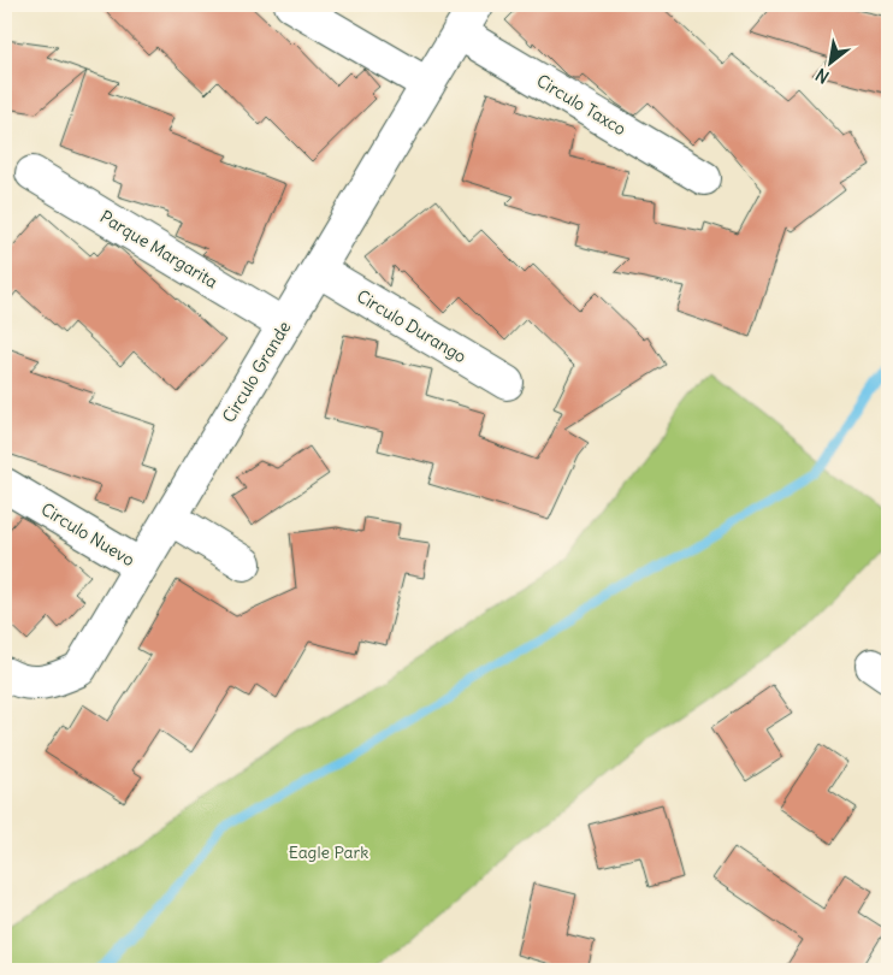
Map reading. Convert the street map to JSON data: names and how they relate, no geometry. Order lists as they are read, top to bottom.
{
  "streets": {
    "street": [
      "Circulo Taxco",
      "Parque Margarita",
      "Circulo Durango",
      "Circulo Grande",
      "Circulo Nuevo"
    ]
  },
  "crossings": [
    ["Circulo Taxco", "Circulo Grande"],
    ["Parque Margarita", "Circulo Grande"],
    ["Circulo Durango", "Circulo Grande"],
    ["Circulo Grande", "Circulo Nuevo"]
  ],
  "parks": ["Eagle Park"],
  "north": "bottom left"
}
